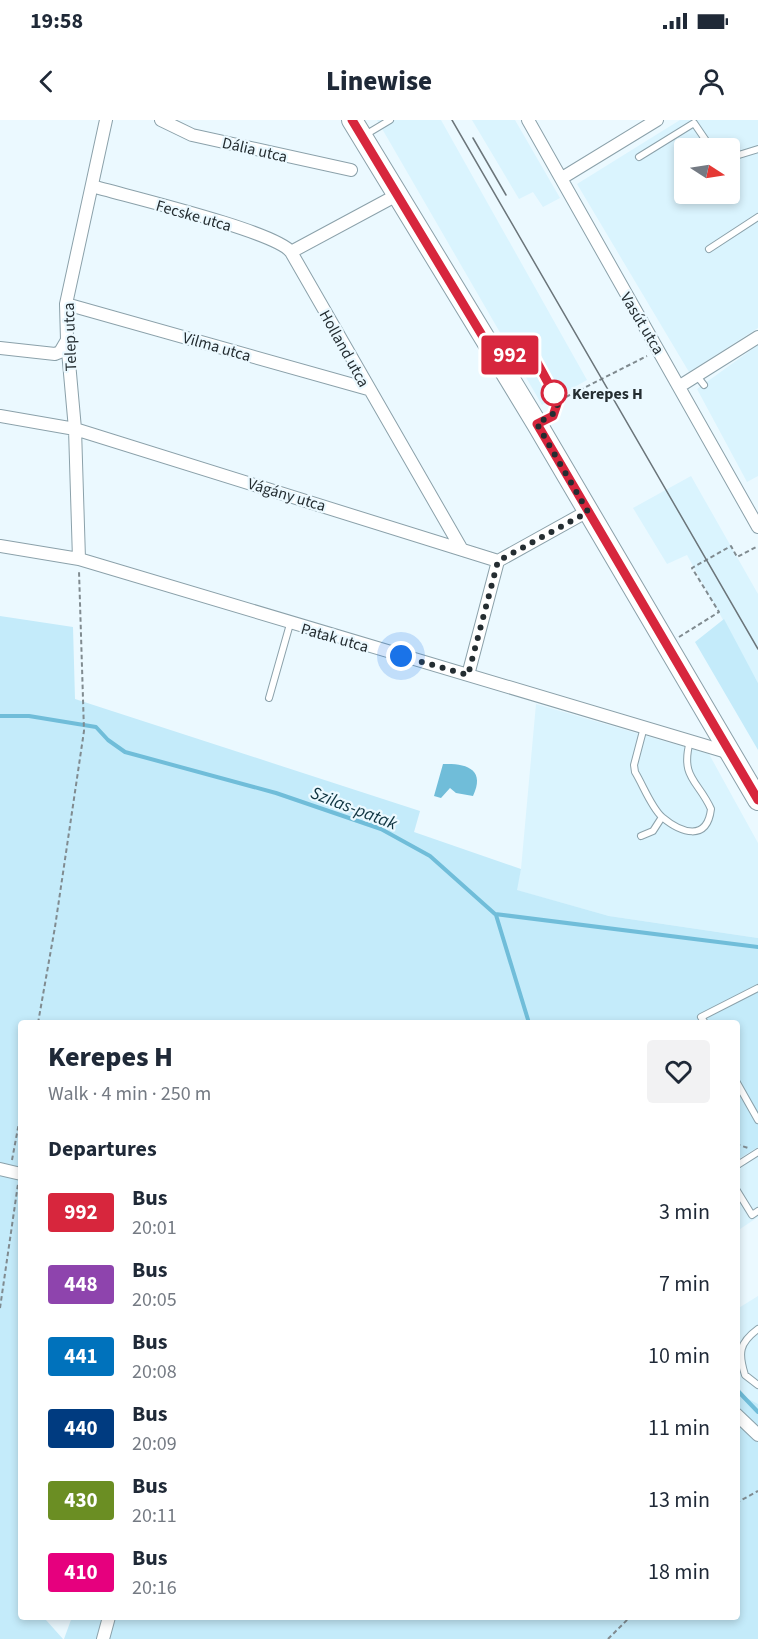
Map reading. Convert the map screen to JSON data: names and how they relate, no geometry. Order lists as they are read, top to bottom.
{
  "streets": {
    "street": [
      "Dália utca",
      "Fecske utca",
      "Vasút utca",
      "Telep utca",
      "Vilma utca",
      "Holland utca",
      "Vágány utca",
      "Patak utca"
    ]
  },
  "crossings": [
    ["Fecske utca", "Telep utca"],
    ["Fecske utca", "Holland utca"],
    ["Telep utca", "Vilma utca"],
    ["Telep utca", "Vágány utca"],
    ["Telep utca", "Patak utca"],
    ["Vilma utca", "Holland utca"],
    ["Holland utca", "Vágány utca"]
  ],
  "water": ["Szilas-patak"],
  "places": ["Kerepes H"],
  "lines": ["bus line 992"],
  "north": "right",
  "page": {
    "status": "19:58",
    "header": "Linewise",
    "on_map": "992",
    "heading": [
      ["Kerepes H", "Walk · 4 min · 250 m"],
      "Departures"
    ],
    "list": [
      {
        "mark": "992",
        "name": "Bus",
        "note": "20:01",
        "value": "3 min"
      },
      {
        "mark": "448",
        "name": "Bus",
        "note": "20:05",
        "value": "7 min"
      },
      {
        "mark": "441",
        "name": "Bus",
        "note": "20:08",
        "value": "10 min"
      },
      {
        "mark": "440",
        "name": "Bus",
        "note": "20:09",
        "value": "11 min"
      },
      {
        "mark": "430",
        "name": "Bus",
        "note": "20:11",
        "value": "13 min"
      },
      {
        "mark": "410",
        "name": "Bus",
        "note": "20:16",
        "value": "18 min"
      }
    ]
  }
}
